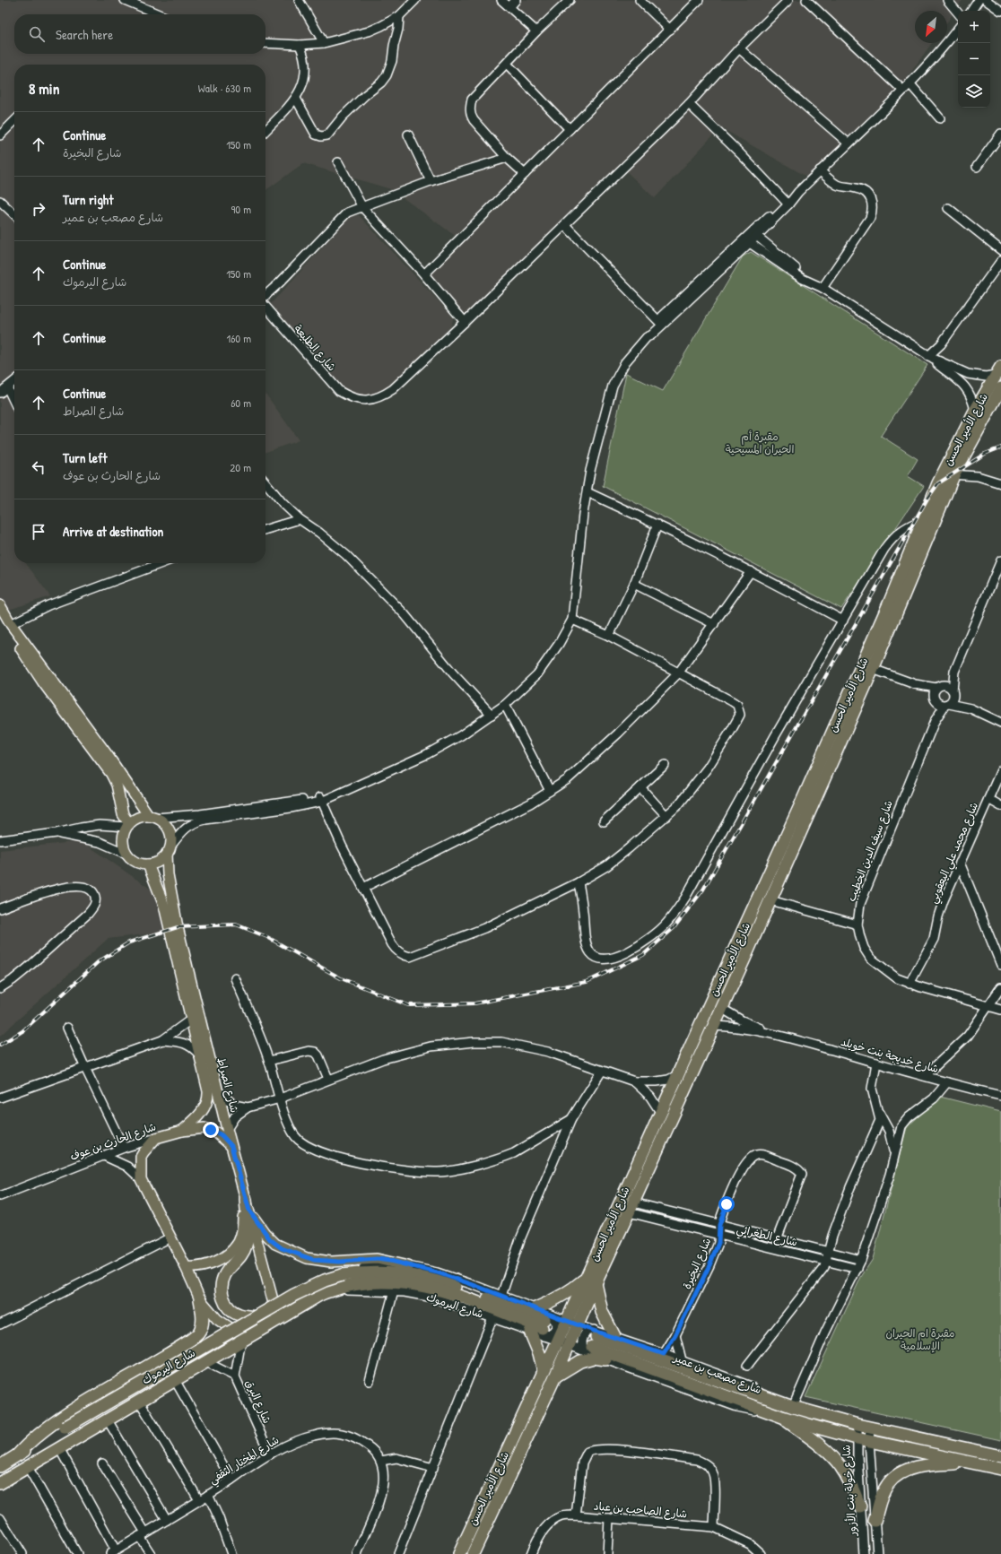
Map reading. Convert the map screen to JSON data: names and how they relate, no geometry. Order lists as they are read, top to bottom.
{
  "streets": {
    "highway": ["شارع الأمير الحسن", "شارع اليرموك", "شارع مصعب بن عمير"],
    "main road": ["شارع الصراط", "شارع الحارث بن عوف"],
    "street": [
      "شارع الطليعة",
      "شارع سيف الدين الخطيب",
      "شارع محمد علي اليعقوبي",
      "شارع خديجة بنت خويلد",
      "شارع الطغرائي",
      "شارع البخيرة",
      "شارع البرق",
      "شارع المختار الثقفي",
      "شارع خولة بنت الأزور",
      "شارع الصاحب بن عباد"
    ]
  },
  "crossings": [
    ["شارع الأمير الحسن", "شارع خديجة بنت خويلد"],
    ["شارع الأمير الحسن", "شارع الطغرائي"],
    ["شارع الأمير الحسن", "شارع اليرموك"],
    ["شارع الأمير الحسن", "شارع مصعب بن عمير"],
    ["شارع سيف الدين الخطيب", "شارع محمد علي اليعقوبي"],
    ["شارع الصراط", "شارع الحارث بن عوف"],
    ["شارع الصراط", "شارع اليرموك"],
    ["شارع الطغرائي", "شارع البخيرة"],
    ["شارع البخيرة", "شارع مصعب بن عمير"],
    ["شارع اليرموك", "شارع مصعب بن عمير"],
    ["شارع اليرموك", "شارع البرق"],
    ["شارع مصعب بن عمير", "شارع خولة بنت الأزور"],
    ["شارع البرق", "شارع المختار الثقفي"]
  ],
  "parks": ["مقبرة أم الحيران المسيحية", "مقبرة ام الحيران الإسلامية"],
  "north": "bottom left",
  "page": {
    "map_buttons": ["+", "−"],
    "search": "Search here",
    "heading": ["8 min", "Walk · 630 m"],
    "list": [
      ["Continue", "شارع البخيرة", "150 m"],
      ["Turn right", "شارع مصعب بن عمير", "90 m"],
      ["Continue", "شارع اليرموك", "150 m"],
      ["Continue", "160 m"],
      ["Continue", "شارع الصراط", "60 m"],
      ["Turn left", "شارع الحارث بن عوف", "20 m"],
      "Arrive at destination"
    ]
  }
}
